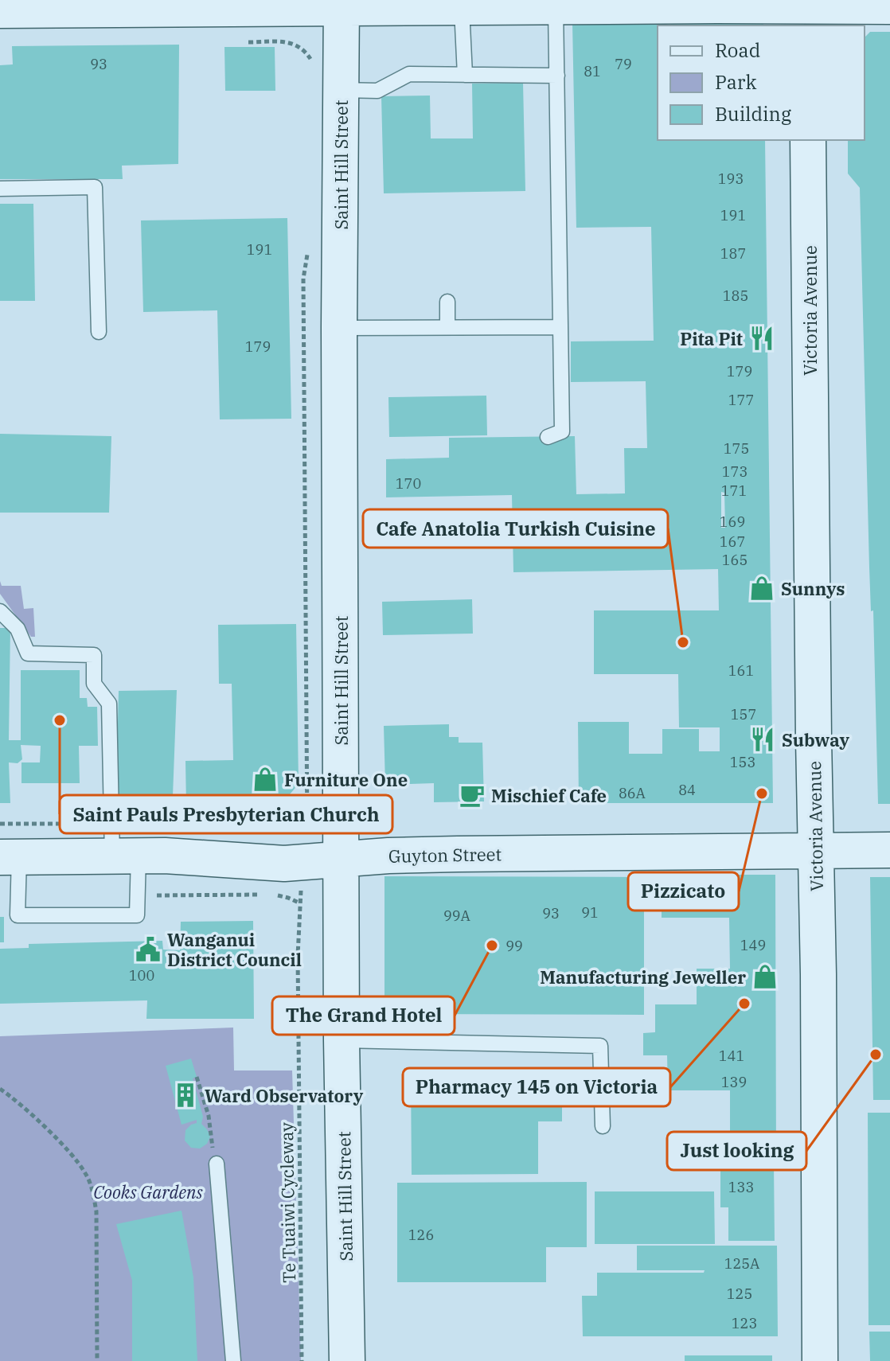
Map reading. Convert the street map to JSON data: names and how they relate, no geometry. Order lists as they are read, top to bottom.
{
  "streets": {
    "main road": ["Saint Hill Street", "Victoria Avenue", "Guyton Street"],
    "path": ["Te Tuaiwi Cycleway"]
  },
  "crossings": [
    ["Saint Hill Street", "Guyton Street"],
    ["Victoria Avenue", "Guyton Street"]
  ],
  "parks": ["Cooks Gardens"],
  "places": {
    "restaurant": ["Pita Pit", "Subway"],
    "shop": ["Sunnys", "Furniture One", "Manufacturing Jeweller"],
    "other": [
      "Cafe Anatolia Turkish Cuisine",
      "Saint Pauls Presbyterian Church",
      "Pizzicato",
      "The Grand Hotel",
      "Pharmacy 145 on Victoria",
      "Just looking"
    ],
    "cafe": ["Mischief Cafe"],
    "public building": ["Wanganui District Council"],
    "building": ["Ward Observatory"]
  },
  "house_numbers": [
    "93",
    "79",
    "81",
    "193",
    "191",
    "191",
    "187",
    "185",
    "179",
    "179",
    "177",
    "175",
    "173",
    "170",
    "171",
    "169",
    "167",
    "165",
    "161",
    "157",
    "153",
    "84",
    "86A",
    "91",
    "93",
    "99A",
    "149",
    "99",
    "100",
    "141",
    "139",
    "133",
    "126",
    "125A",
    "125",
    "123"
  ],
  "legend": ["Road", "Park", "Building"]
}
